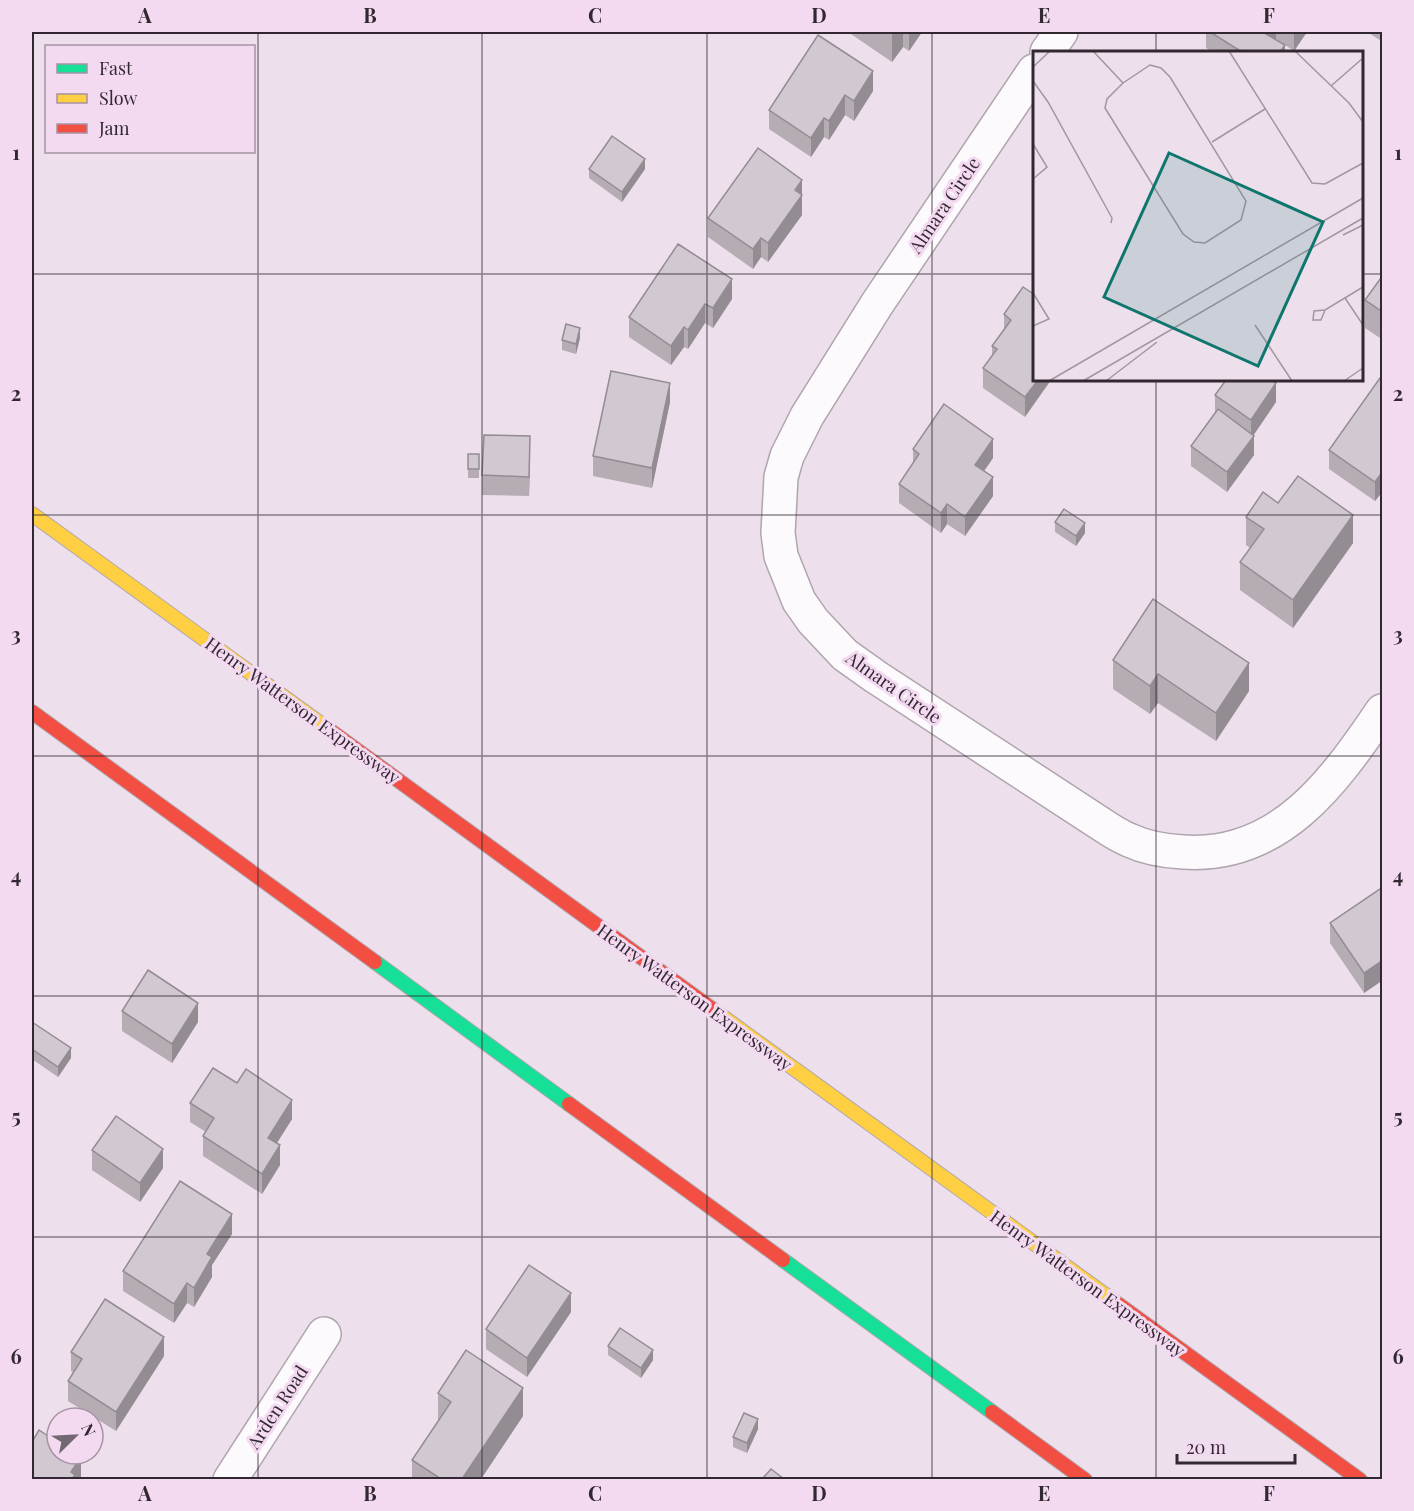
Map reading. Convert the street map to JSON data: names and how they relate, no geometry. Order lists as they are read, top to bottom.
{
  "streets": {
    "highway": ["Henry Watterson Expressway"],
    "street": ["Almara Circle", "Arden Road"]
  },
  "legend": ["Fast", "Slow", "Jam"],
  "scale_bar": "20 m",
  "north": "top right",
  "grid": {
    "columns": [
      "A",
      "B",
      "C",
      "D",
      "E",
      "F"
    ],
    "rows": [
      "1",
      "2",
      "3",
      "4",
      "5",
      "6"
    ]
  }
}
